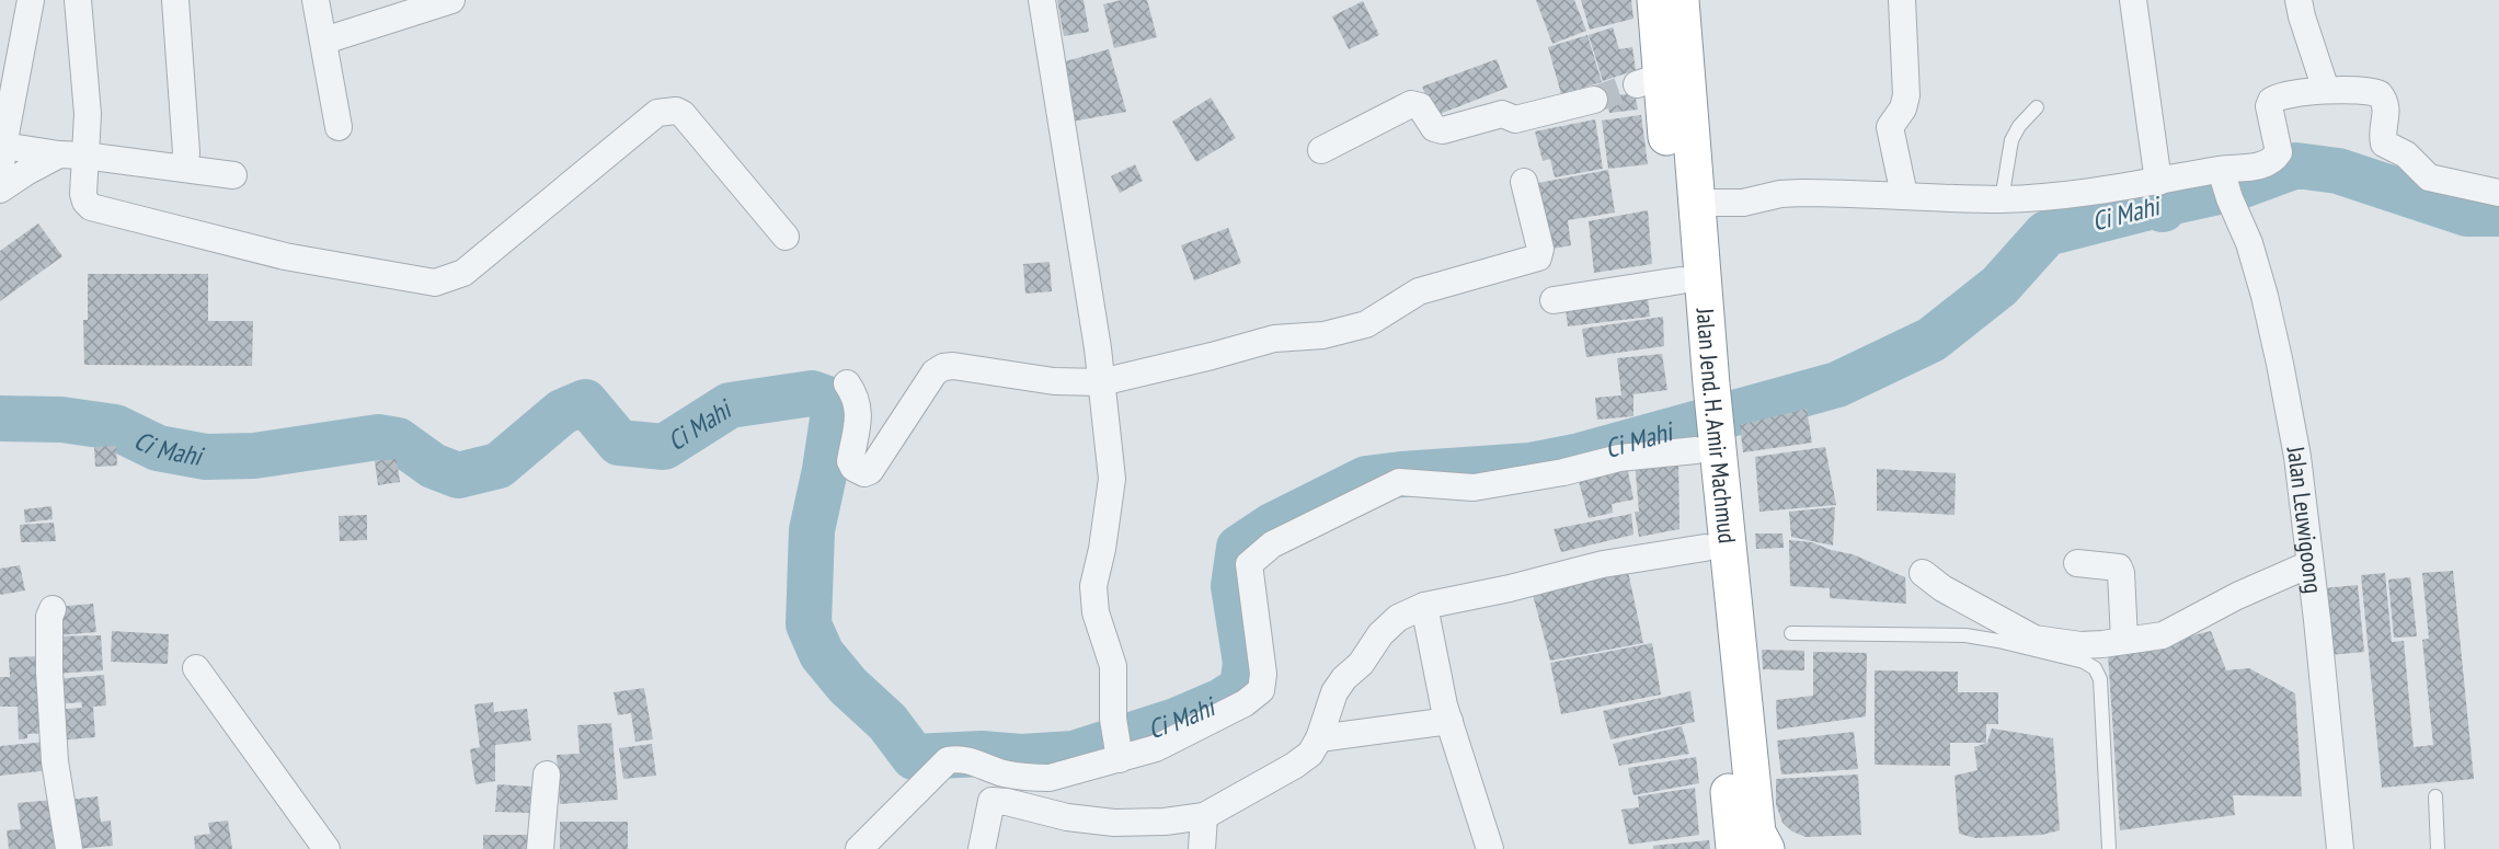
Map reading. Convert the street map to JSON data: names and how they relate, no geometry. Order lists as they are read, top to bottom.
{
  "streets": {
    "highway": ["Jalan Jend. H. Amir Machmud"],
    "street": ["Jalan Leuwigoong"]
  },
  "water": ["Ci Mahi"]
}
